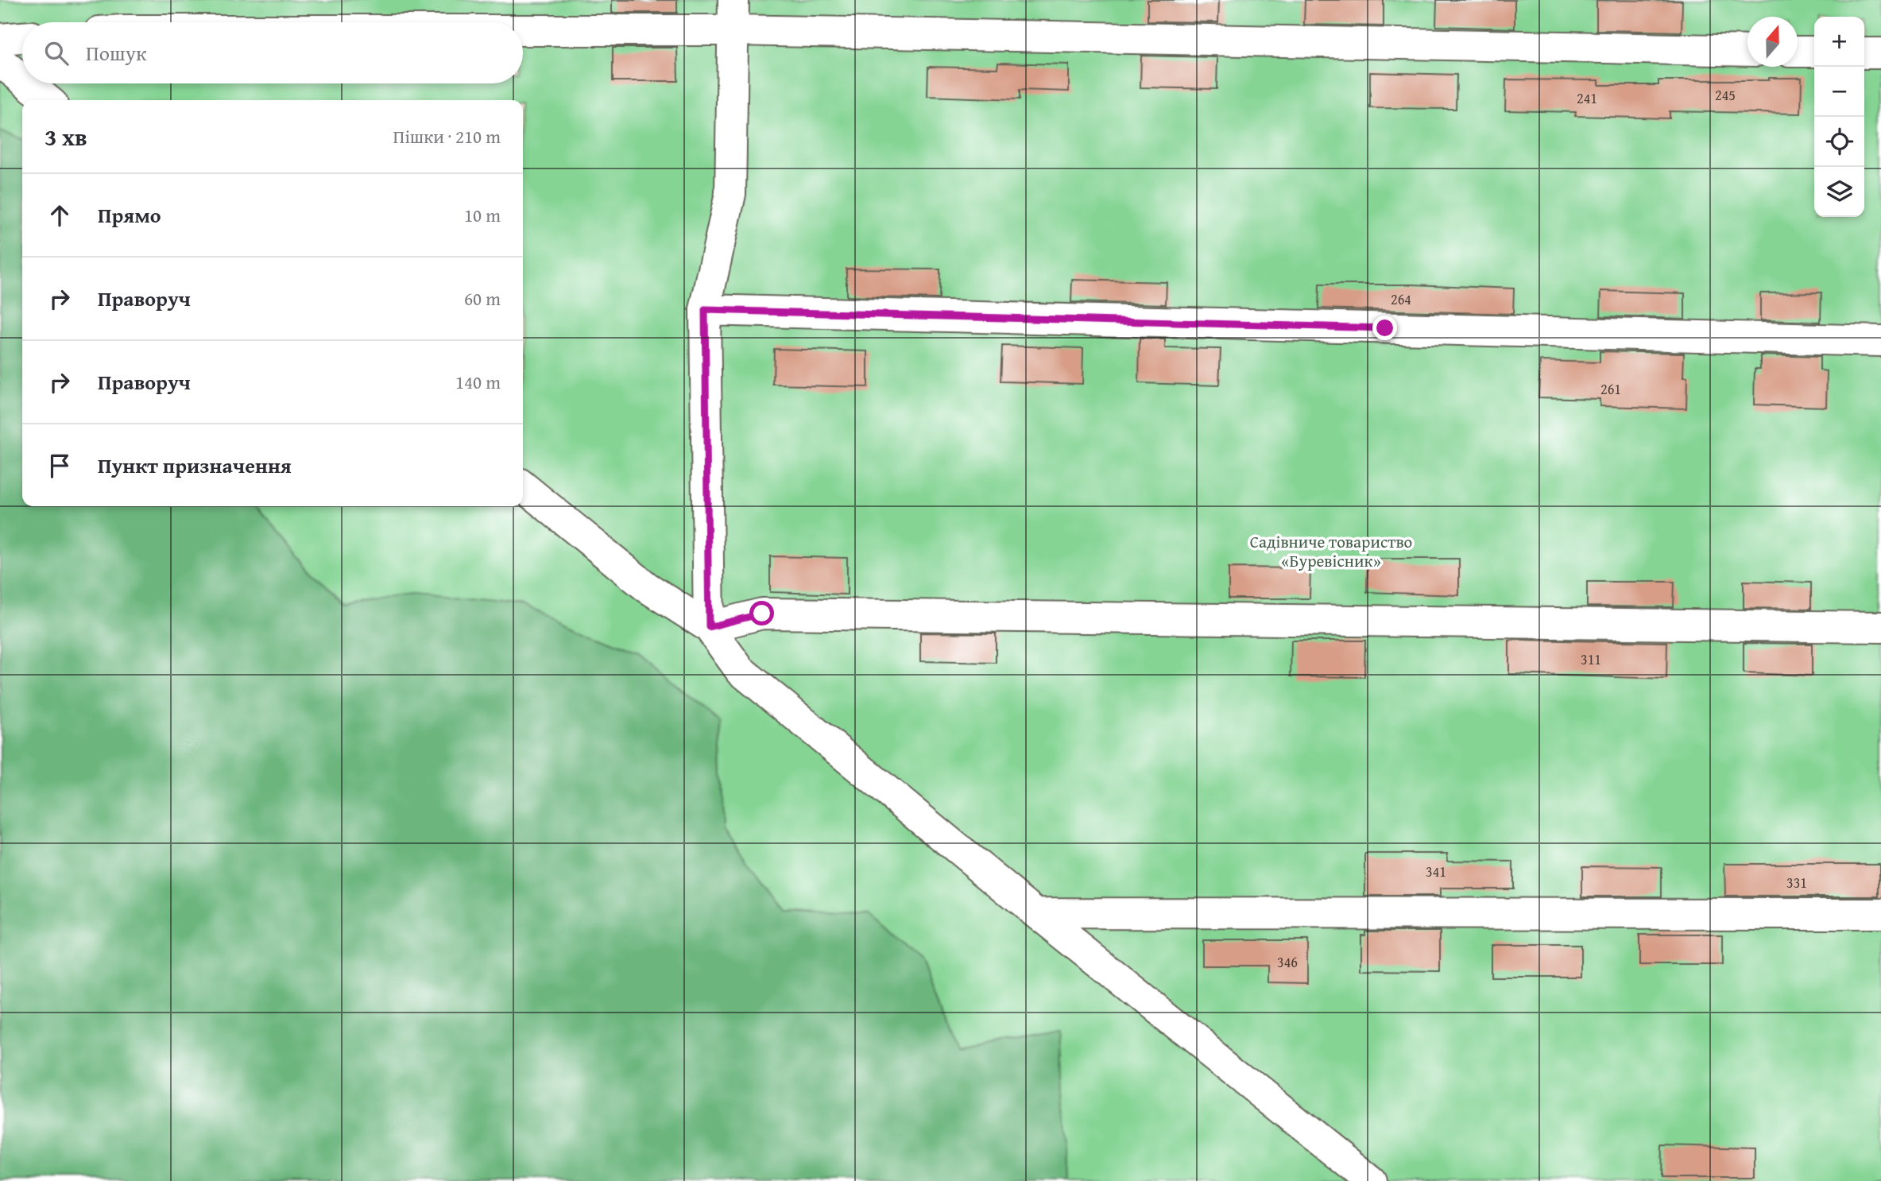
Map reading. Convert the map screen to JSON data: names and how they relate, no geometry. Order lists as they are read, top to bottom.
{
  "parks": ["Садівниче товариство «Буревісник»"],
  "house_numbers": [
    "245",
    "241",
    "264",
    "261",
    "311",
    "341",
    "331",
    "346"
  ],
  "north": "top",
  "page": {
    "map_buttons": ["+", "−"],
    "search": "Пошук",
    "heading": ["3 хв", "Пішки · 210 m"],
    "list": [
      ["Прямо", "10 m"],
      ["Праворуч", "60 m"],
      ["Праворуч", "140 m"],
      "Пункт призначення"
    ]
  }
}
